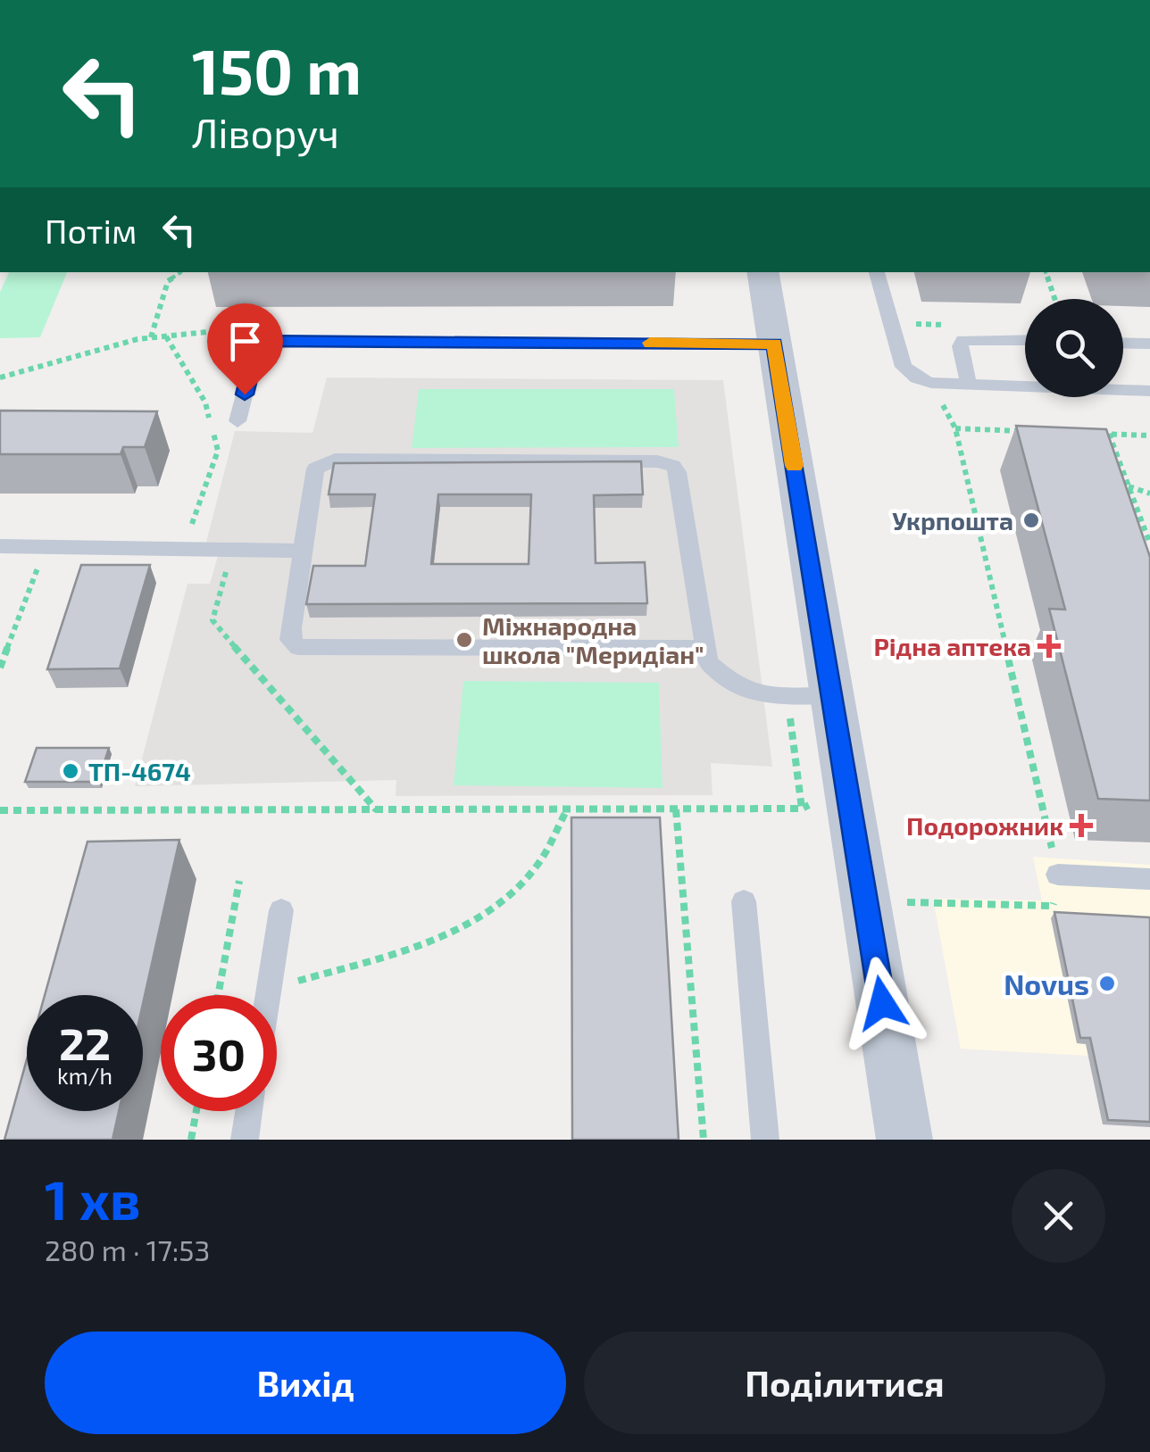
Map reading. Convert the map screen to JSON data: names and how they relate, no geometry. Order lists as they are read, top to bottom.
{
  "places": {
    "other": [
      "Укрпошта",
      "Міжнародна школа \"Меридіан\"",
      "ТП-4674",
      "Novus"
    ],
    "health": ["Рідна аптека", "Подорожник"]
  },
  "page": {
    "turn": ["150 m", "Ліворуч"],
    "then": "Потім",
    "speed": "22 km/h",
    "limit": "30",
    "heading": ["1 хв", "280 m · 17:53"],
    "buttons": ["Вихід", "Поділитися"]
  }
}
